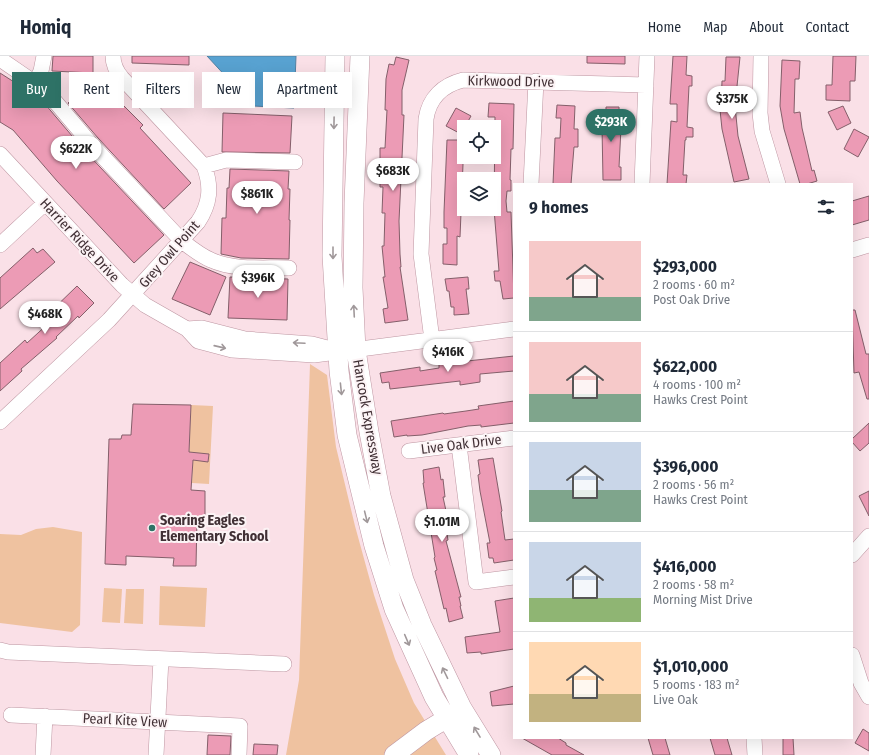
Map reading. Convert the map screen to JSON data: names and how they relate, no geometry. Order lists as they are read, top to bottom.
{
  "streets": {
    "main road": ["Hancock Expressway"],
    "street": [
      "Kirkwood Drive",
      "Harrier Ridge Drive",
      "Grey Owl Point",
      "Live Oak Drive",
      "Pearl Kite View"
    ]
  },
  "crossings": [
    ["Kirkwood Drive", "Harrier Ridge Drive"],
    ["Harrier Ridge Drive", "Grey Owl Point"],
    ["Harrier Ridge Drive", "Hancock Expressway"]
  ],
  "places": ["Soaring Eagles Elementary School"],
  "page": {
    "header": "Homiq",
    "nav": [
      "Home",
      "Map",
      "About",
      "Contact"
    ],
    "chip": [
      "Buy",
      "Rent",
      "Filters",
      "New",
      "Apartment"
    ],
    "price": [
      "$375K",
      "$293K",
      "$622K",
      "$683K",
      "$861K",
      "$396K",
      "$468K",
      "$416K",
      "$1.01M"
    ],
    "heading": "9 homes",
    "list": [
      {
        "name": "$293,000",
        "note": "2 rooms · 60 m² · Post Oak Drive"
      },
      {
        "name": "$622,000",
        "note": "4 rooms · 100 m² · Hawks Crest Point"
      },
      {
        "name": "$396,000",
        "note": "2 rooms · 56 m² · Hawks Crest Point"
      },
      {
        "name": "$416,000",
        "note": "2 rooms · 58 m² · Morning Mist Drive"
      },
      {
        "name": "$1,010,000",
        "note": "5 rooms · 183 m² · Live Oak"
      }
    ]
  }
}
